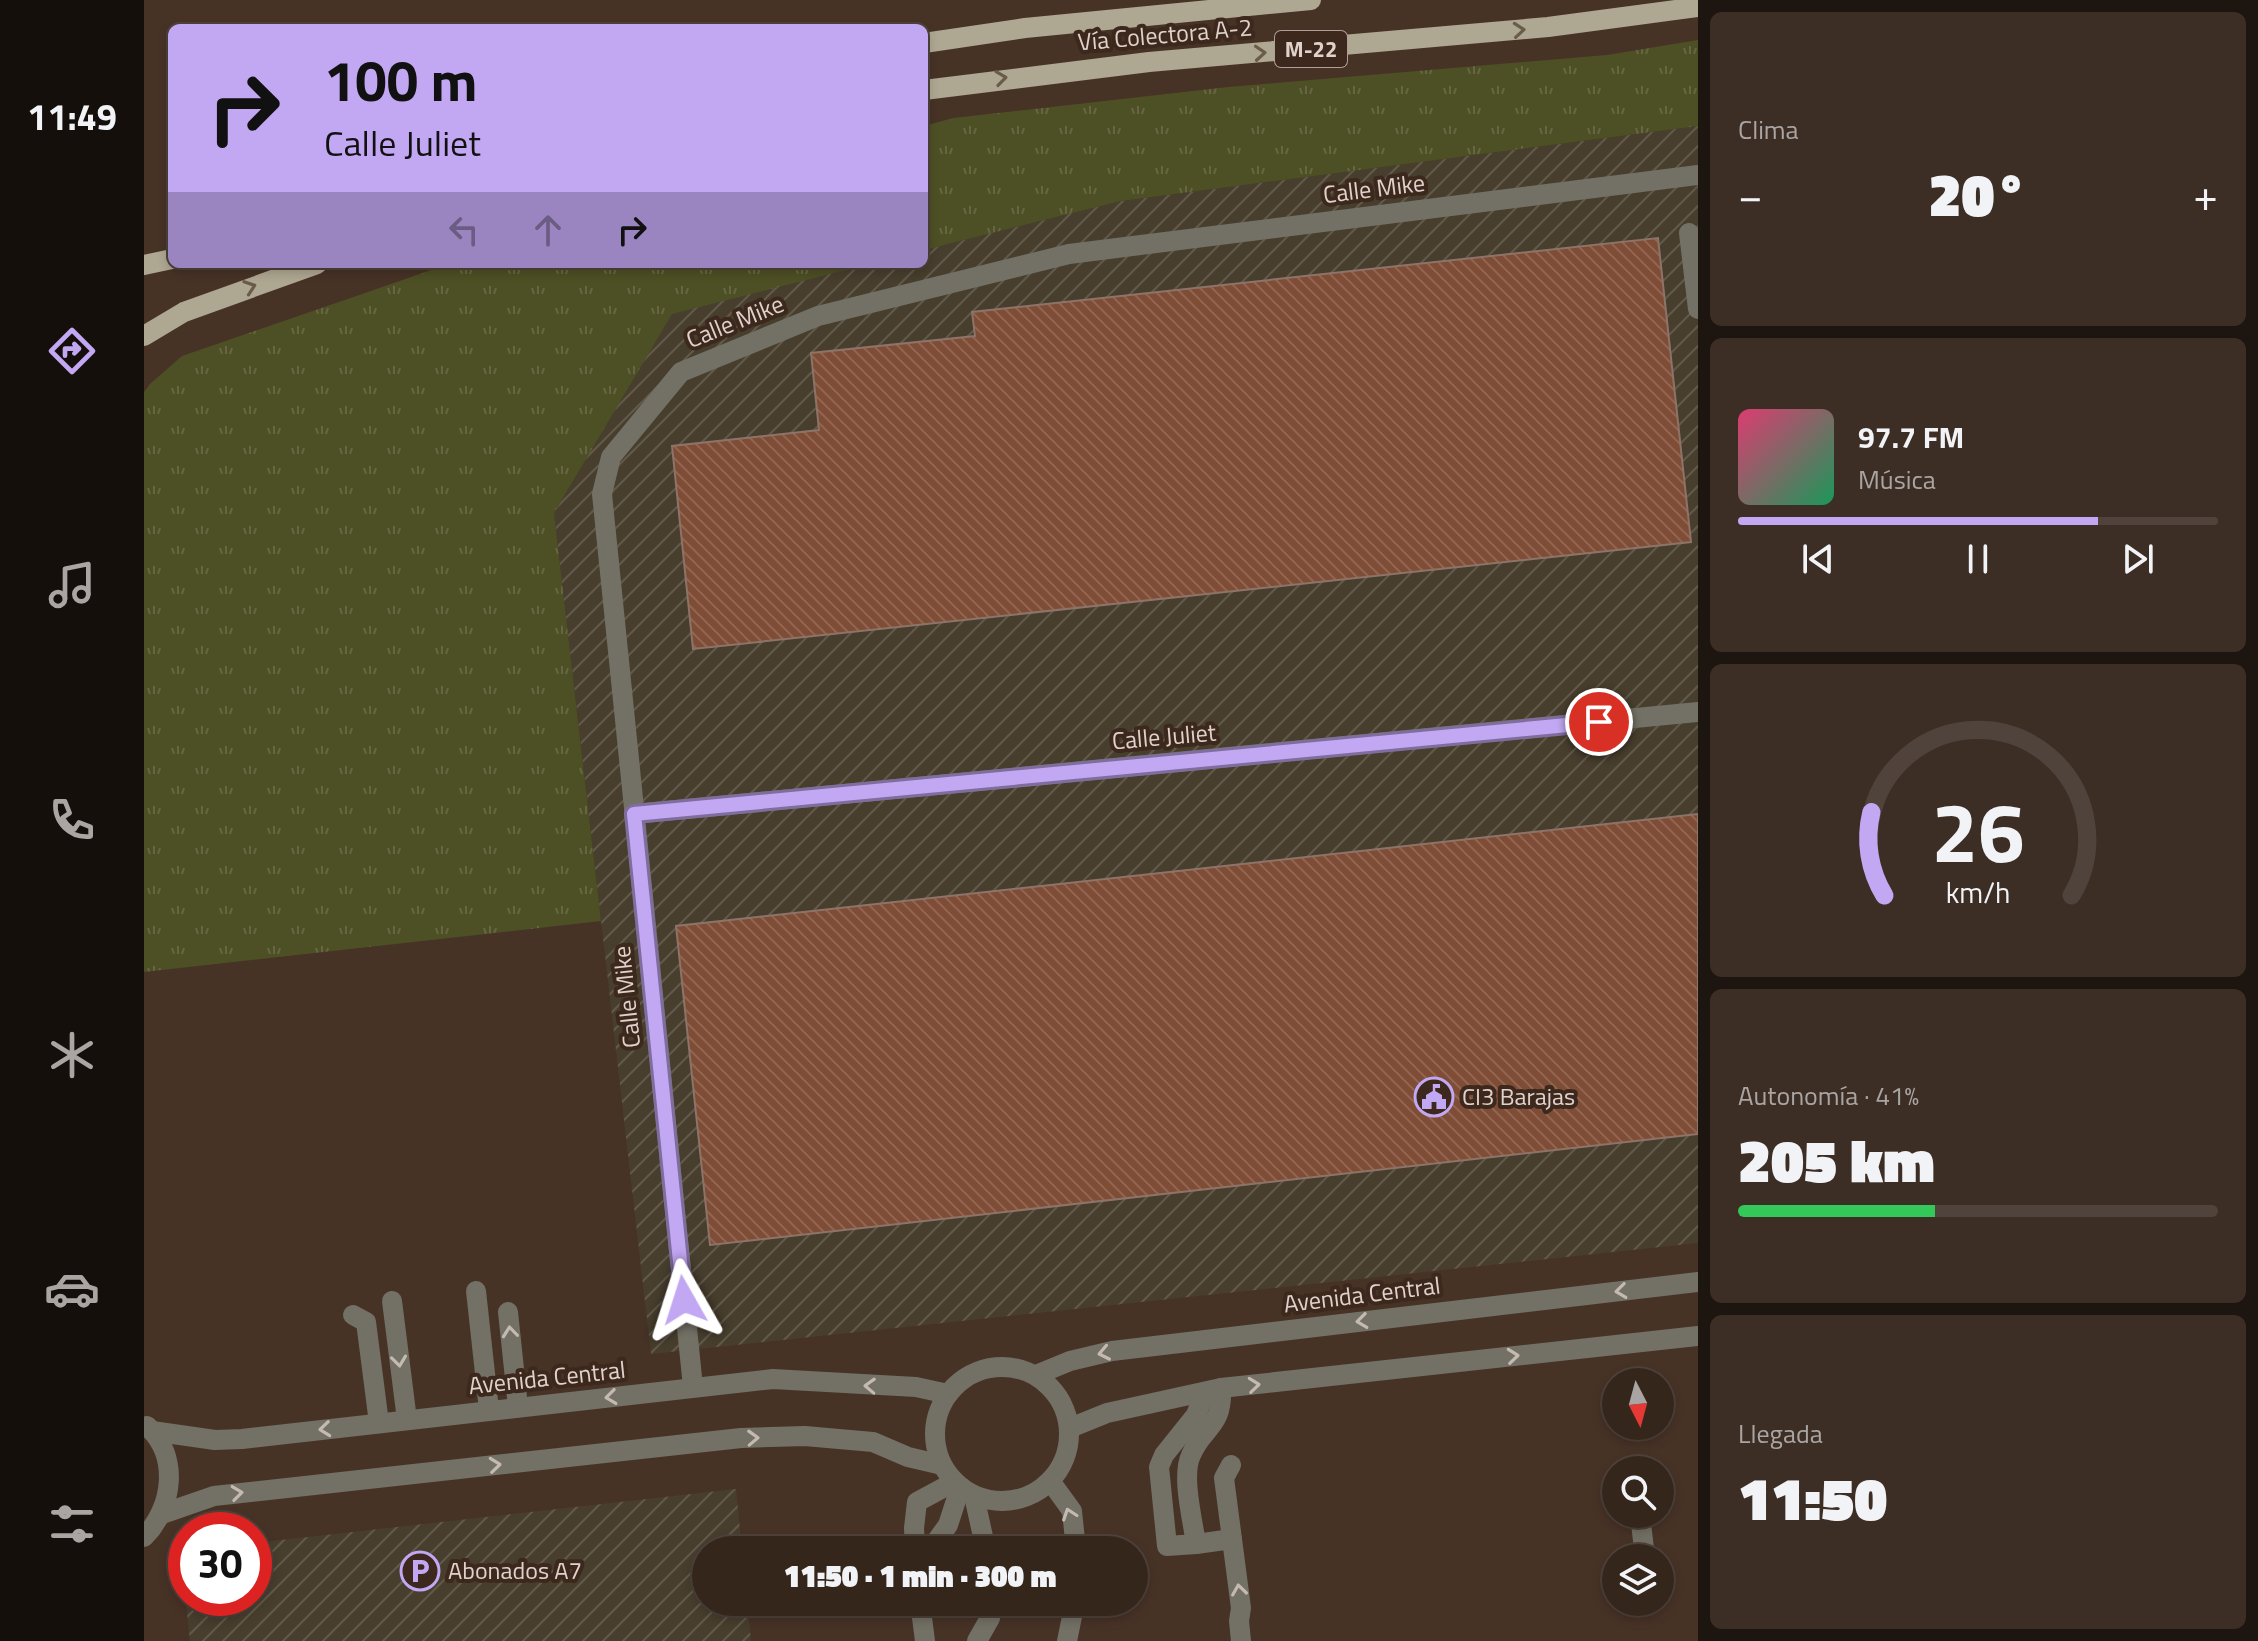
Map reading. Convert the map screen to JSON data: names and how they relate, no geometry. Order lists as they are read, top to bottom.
{
  "streets": {
    "main road": ["Vía Colectora A-2", "M-22"],
    "street": ["Calle Mike", "Calle Juliet", "Avenida Central"]
  },
  "crossings": [
    ["Calle Mike", "Calle Juliet"],
    ["Calle Mike", "Avenida Central"]
  ],
  "places": {
    "public building": ["CI3 Barajas"],
    "parking": ["Abonados A7"]
  },
  "north": "bottom",
  "page": {
    "tabs": "11:49",
    "tile": [
      "Clima",
      ["Autonomía · 41%", "205 km"],
      ["Llegada", "11:50"]
    ],
    "turn": ["100 m", "Calle Juliet"],
    "heat": ["−", "20°", "+"],
    "song": ["97.7 FM", "Música"],
    "limit": "30",
    "trip": "11:50 · 1 min · 300 m",
    "gauge": ["26", "km/h"]
  }
}
